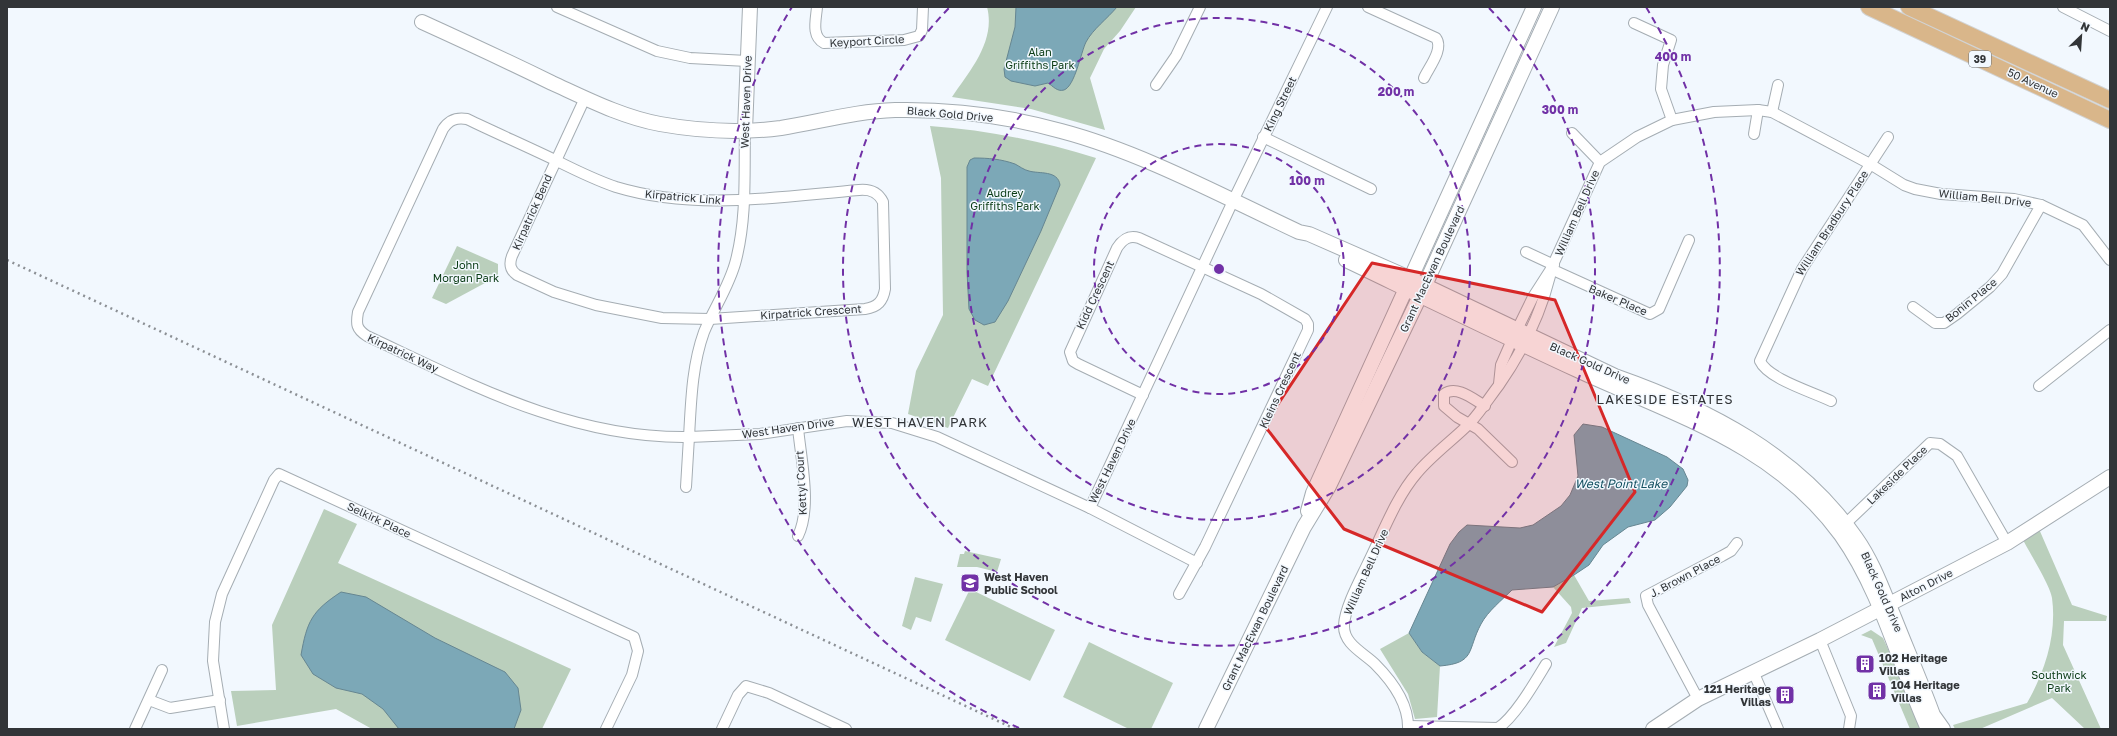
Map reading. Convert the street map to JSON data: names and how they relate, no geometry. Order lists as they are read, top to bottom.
{
  "streets": {
    "main road": [
      "39",
      "50 Avenue",
      "West Haven Drive",
      "Black Gold Drive",
      "Grant MacEwan Boulevard",
      "Alton Drive"
    ],
    "street": [
      "Keyport Circle",
      "King Street",
      "Kirpatrick Link",
      "William Bell Drive",
      "Kirpatrick Bend",
      "William Bradbury Place",
      "Kidd Crescent",
      "Baker Place",
      "Bonin Place",
      "Kirpatrick Crescent",
      "Kirpatrick Way",
      "Kleins Crescent",
      "Lakeside Place",
      "Kettyl Court",
      "Selkirk Place",
      "J. Brown Place"
    ]
  },
  "crossings": [
    ["West Haven Drive", "King Street"],
    ["West Haven Drive", "Black Gold Drive"],
    ["West Haven Drive", "Kirpatrick Link"],
    ["West Haven Drive", "Kirpatrick Bend"],
    ["West Haven Drive", "Kidd Crescent"],
    ["West Haven Drive", "Kirpatrick Crescent"],
    ["West Haven Drive", "Kirpatrick Way"],
    ["West Haven Drive", "Kleins Crescent"],
    ["West Haven Drive", "Kettyl Court"],
    ["King Street", "Black Gold Drive"],
    ["Black Gold Drive", "William Bell Drive"],
    ["Black Gold Drive", "Kirpatrick Bend"],
    ["Black Gold Drive", "Grant MacEwan Boulevard"],
    ["Black Gold Drive", "Lakeside Place"],
    ["Black Gold Drive", "Alton Drive"],
    ["Kirpatrick Link", "Kirpatrick Bend"],
    ["Kirpatrick Link", "Kirpatrick Crescent"],
    ["Kirpatrick Link", "Kirpatrick Way"],
    ["William Bell Drive", "William Bradbury Place"],
    ["William Bell Drive", "Baker Place"],
    ["William Bell Drive", "Bonin Place"],
    ["Kirpatrick Bend", "Kirpatrick Crescent"],
    ["Kirpatrick Bend", "Kirpatrick Way"],
    ["Kidd Crescent", "Kleins Crescent"],
    ["Lakeside Place", "Alton Drive"],
    ["J. Brown Place", "Alton Drive"]
  ],
  "districts": ["LAKESIDE ESTATES", "WEST HAVEN PARK"],
  "water": ["West Point Lake"],
  "parks": [
    "Alan Griffiths Park",
    "Audrey Griffiths Park",
    "John Morgan Park",
    "Southwick Park"
  ],
  "places": {
    "school or university": ["West Haven Public School"],
    "building": ["102 Heritage Villas", "104 Heritage Villas", "121 Heritage Villas"]
  },
  "north": "top right",
  "rings": [
    "400 m",
    "200 m",
    "300 m",
    "100 m"
  ]
}
